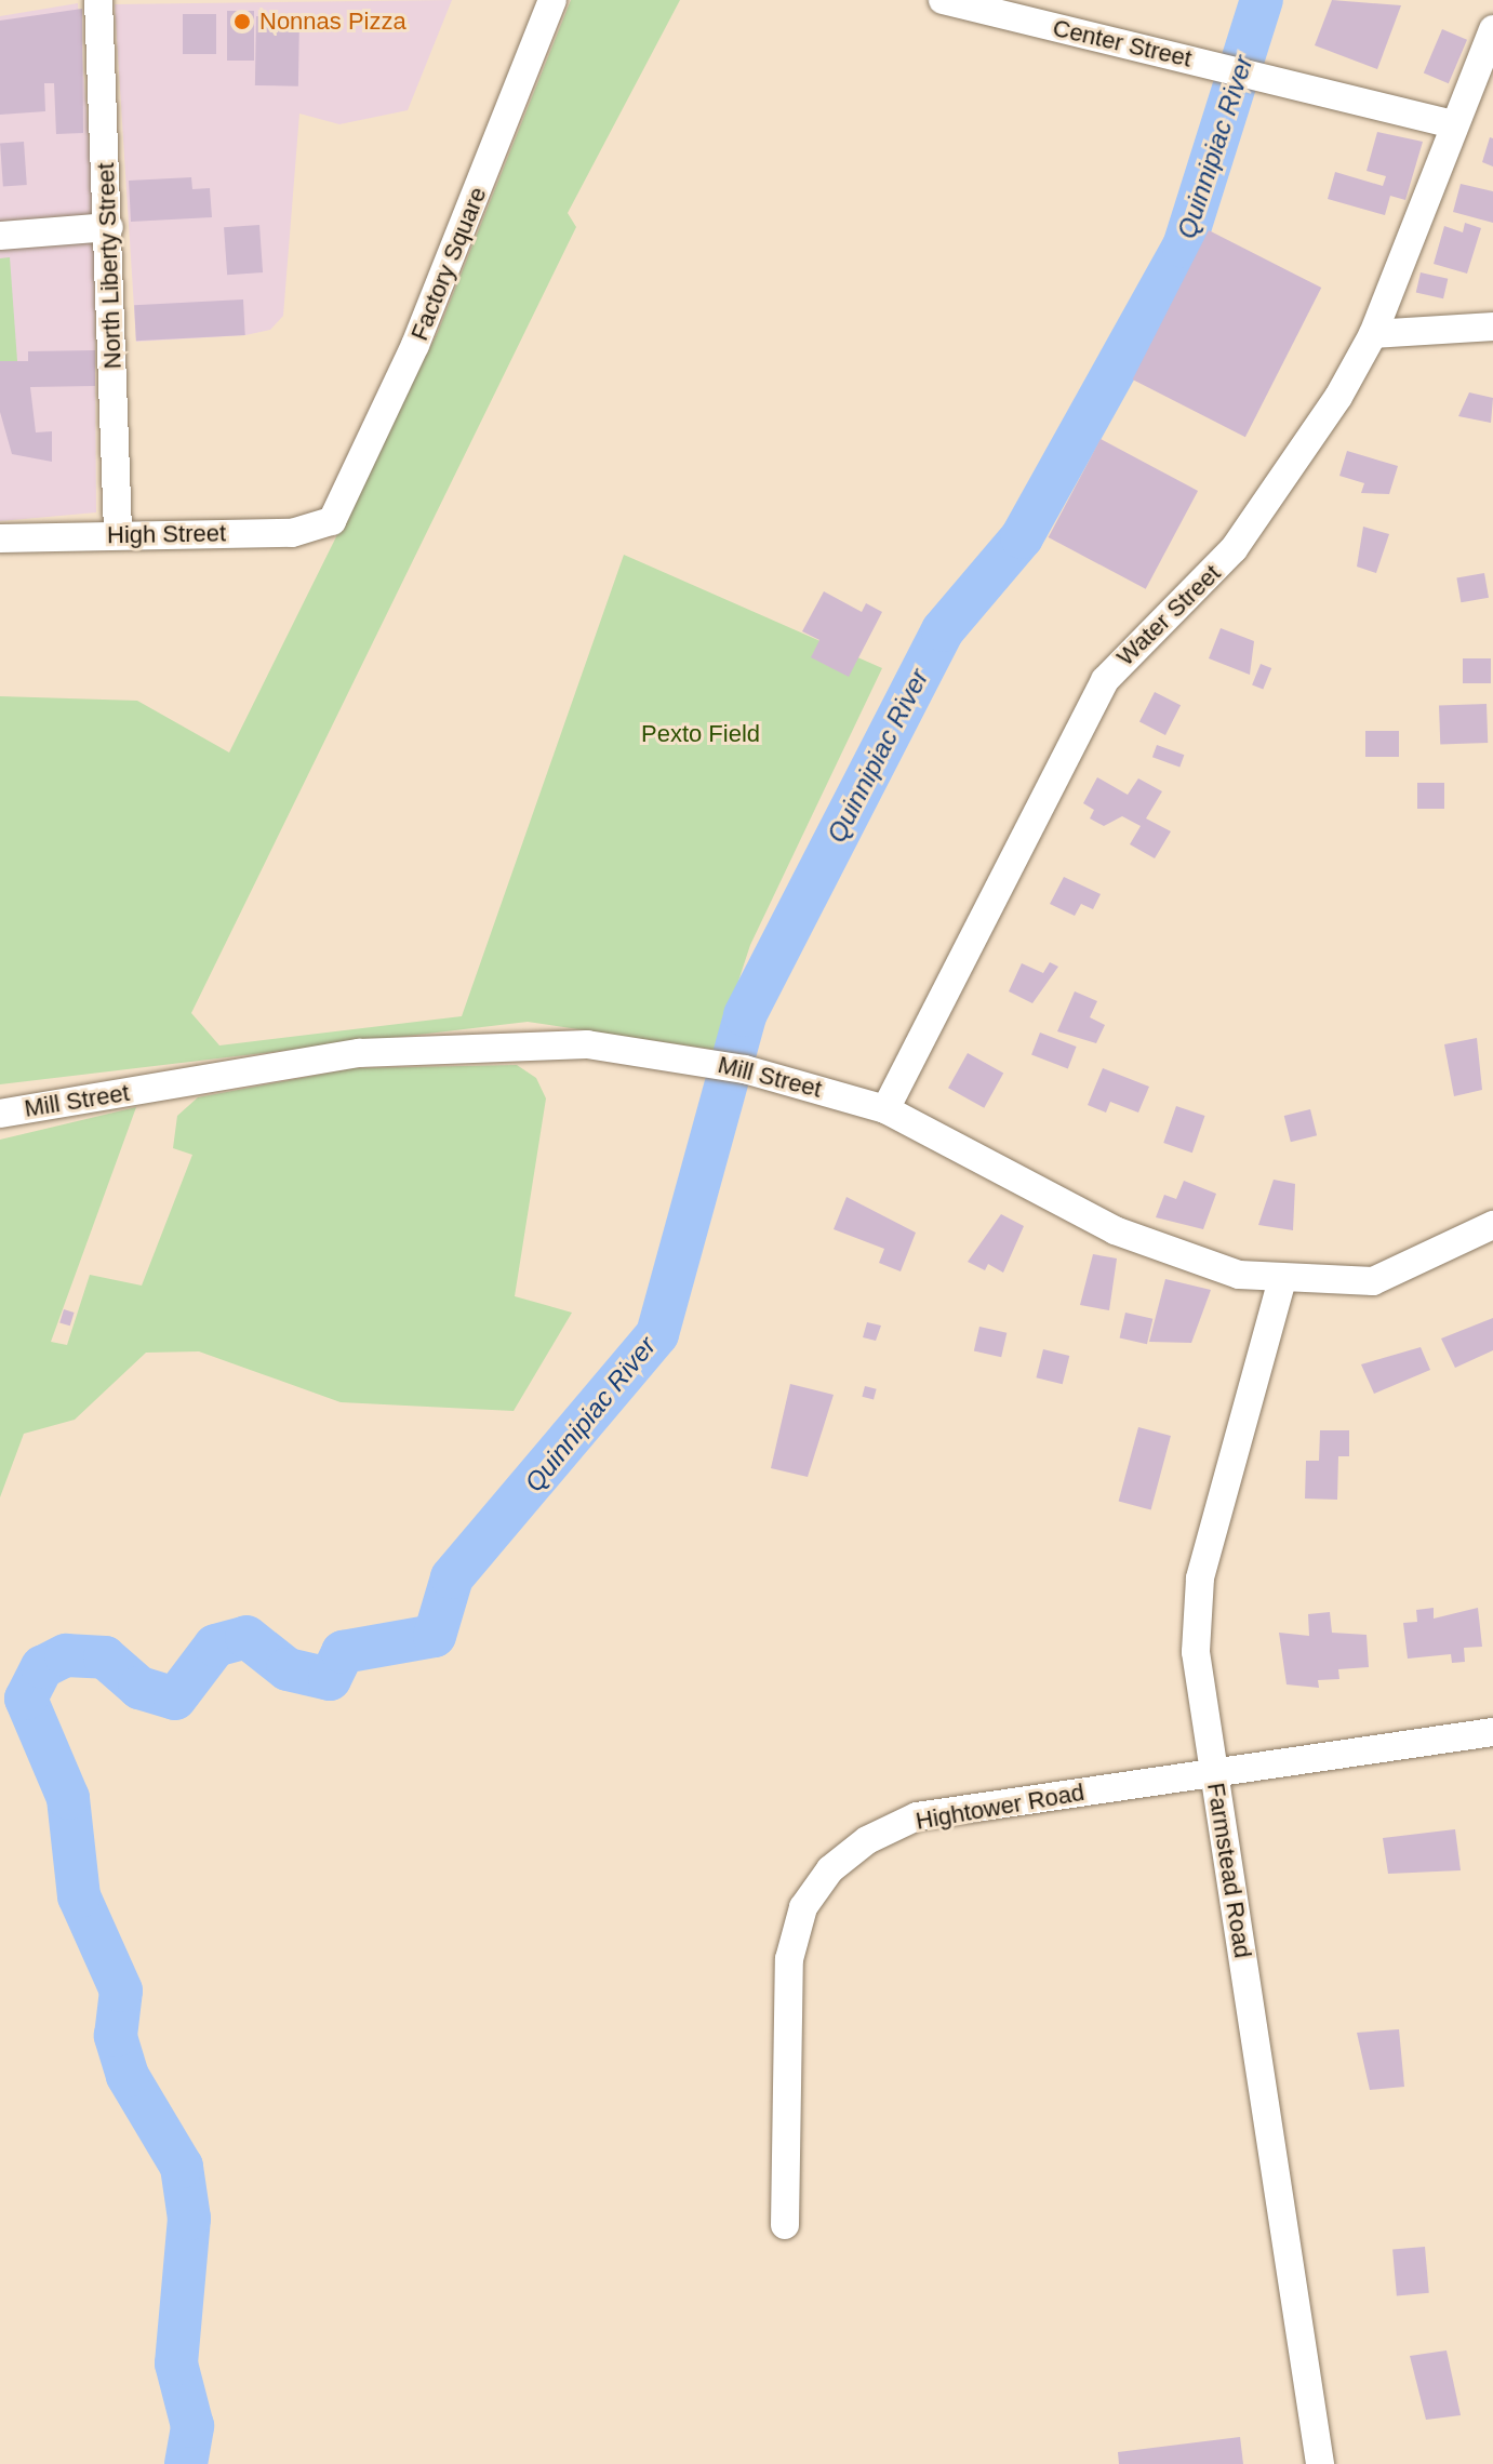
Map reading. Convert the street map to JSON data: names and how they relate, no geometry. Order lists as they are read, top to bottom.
{
  "streets": {
    "street": [
      "Center Street",
      "Factory Square",
      "North Liberty Street",
      "High Street",
      "Water Street",
      "Mill Street",
      "Hightower Road",
      "Farmstead Road"
    ]
  },
  "crossings": [
    ["Center Street", "Water Street"],
    ["Factory Square", "High Street"],
    ["North Liberty Street", "High Street"],
    ["Water Street", "Mill Street"],
    ["Mill Street", "Farmstead Road"],
    ["Hightower Road", "Farmstead Road"]
  ],
  "water": ["Quinnipiac River"],
  "parks": ["Pexto Field"],
  "places": ["Nonnas Pizza"]
}
